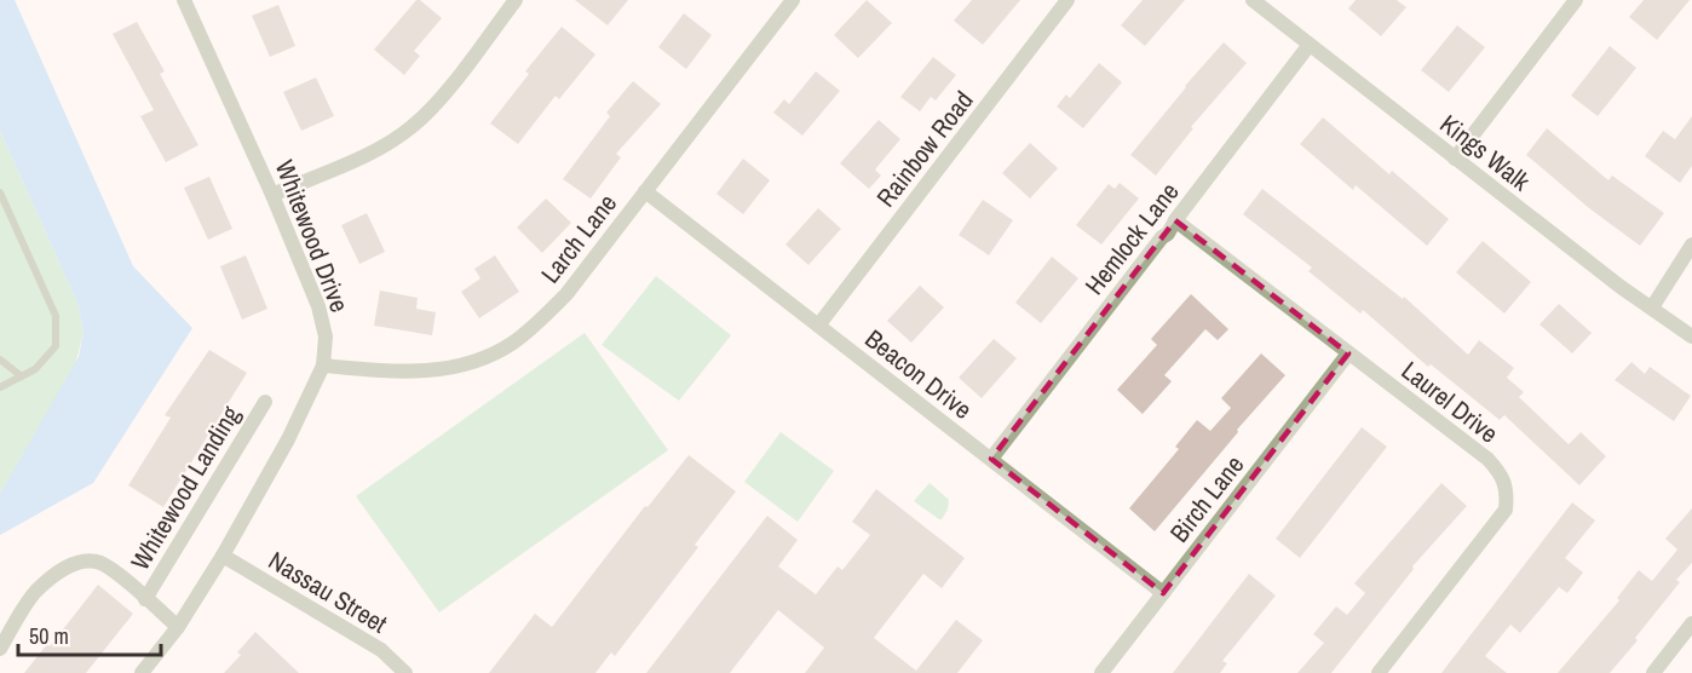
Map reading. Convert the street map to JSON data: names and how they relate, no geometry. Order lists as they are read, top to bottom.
{
  "streets": {
    "street": [
      "Rainbow Road",
      "Kings Walk",
      "Whitewood Drive",
      "Larch Lane",
      "Hemlock Lane",
      "Beacon Drive",
      "Laurel Drive",
      "Whitewood Landing",
      "Birch Lane",
      "Nassau Street"
    ]
  },
  "crossings": [
    ["Rainbow Road", "Beacon Drive"],
    ["Kings Walk", "Hemlock Lane"],
    ["Whitewood Drive", "Larch Lane"],
    ["Whitewood Drive", "Whitewood Landing"],
    ["Whitewood Drive", "Nassau Street"],
    ["Larch Lane", "Beacon Drive"],
    ["Hemlock Lane", "Beacon Drive"],
    ["Hemlock Lane", "Laurel Drive"],
    ["Beacon Drive", "Birch Lane"],
    ["Laurel Drive", "Birch Lane"]
  ],
  "scale_bar": "50 m"
}
